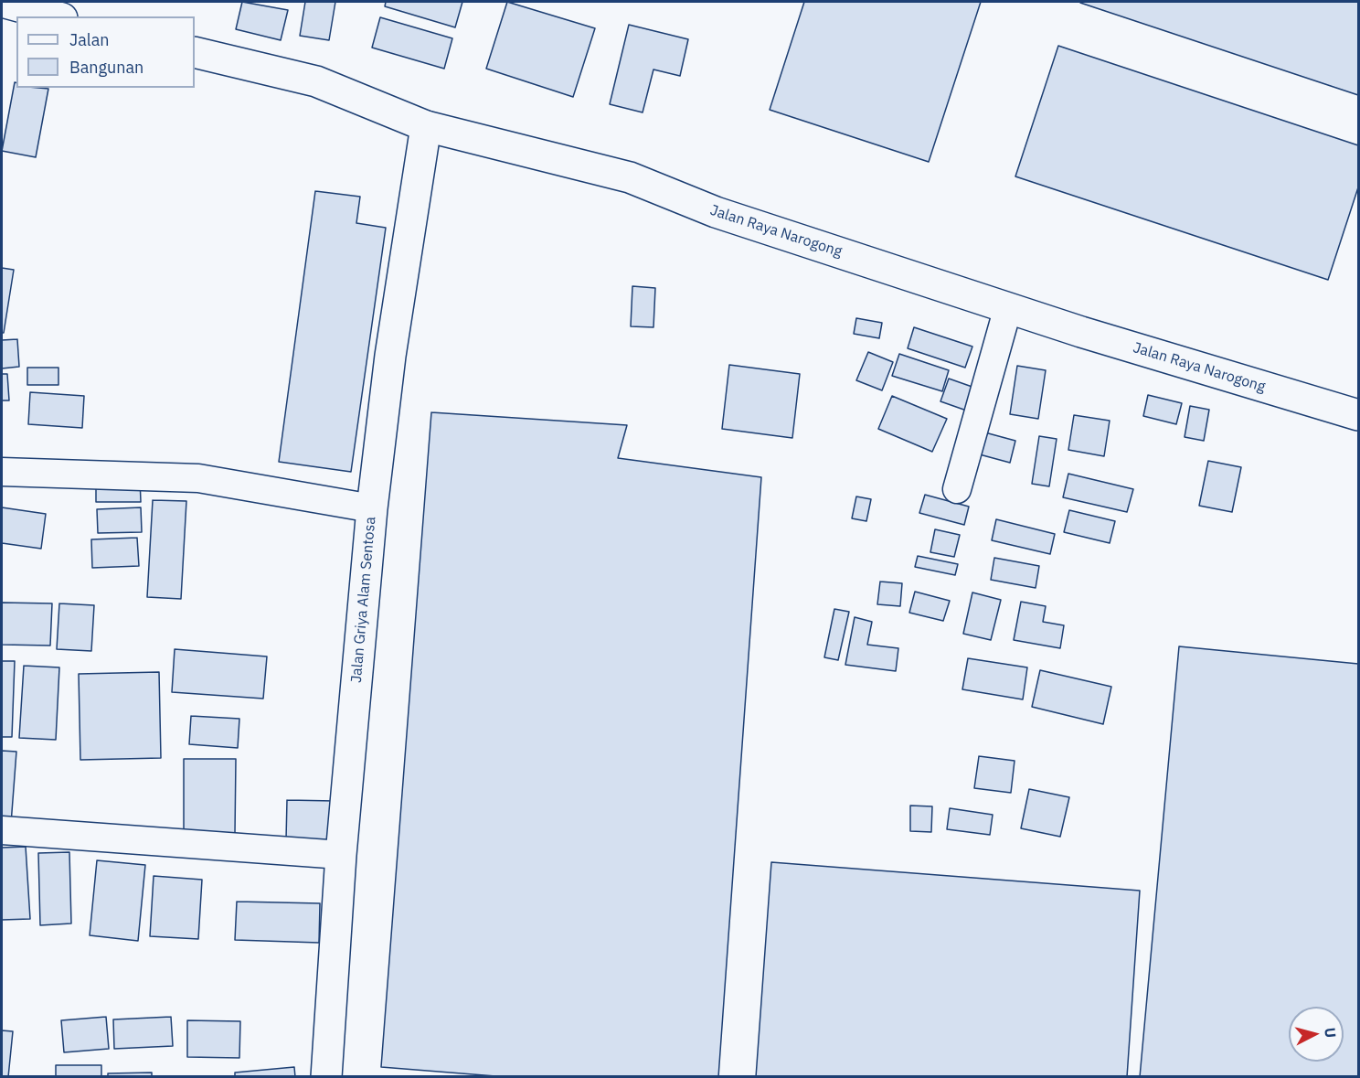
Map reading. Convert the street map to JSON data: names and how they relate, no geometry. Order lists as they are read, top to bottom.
{
  "streets": {
    "main road": ["Jalan Raya Narogong", "Jalan Griya Alam Sentosa"]
  },
  "crossings": [
    ["Jalan Raya Narogong", "Jalan Griya Alam Sentosa"]
  ],
  "legend": ["Jalan", "Bangunan"],
  "north": "right"
}
